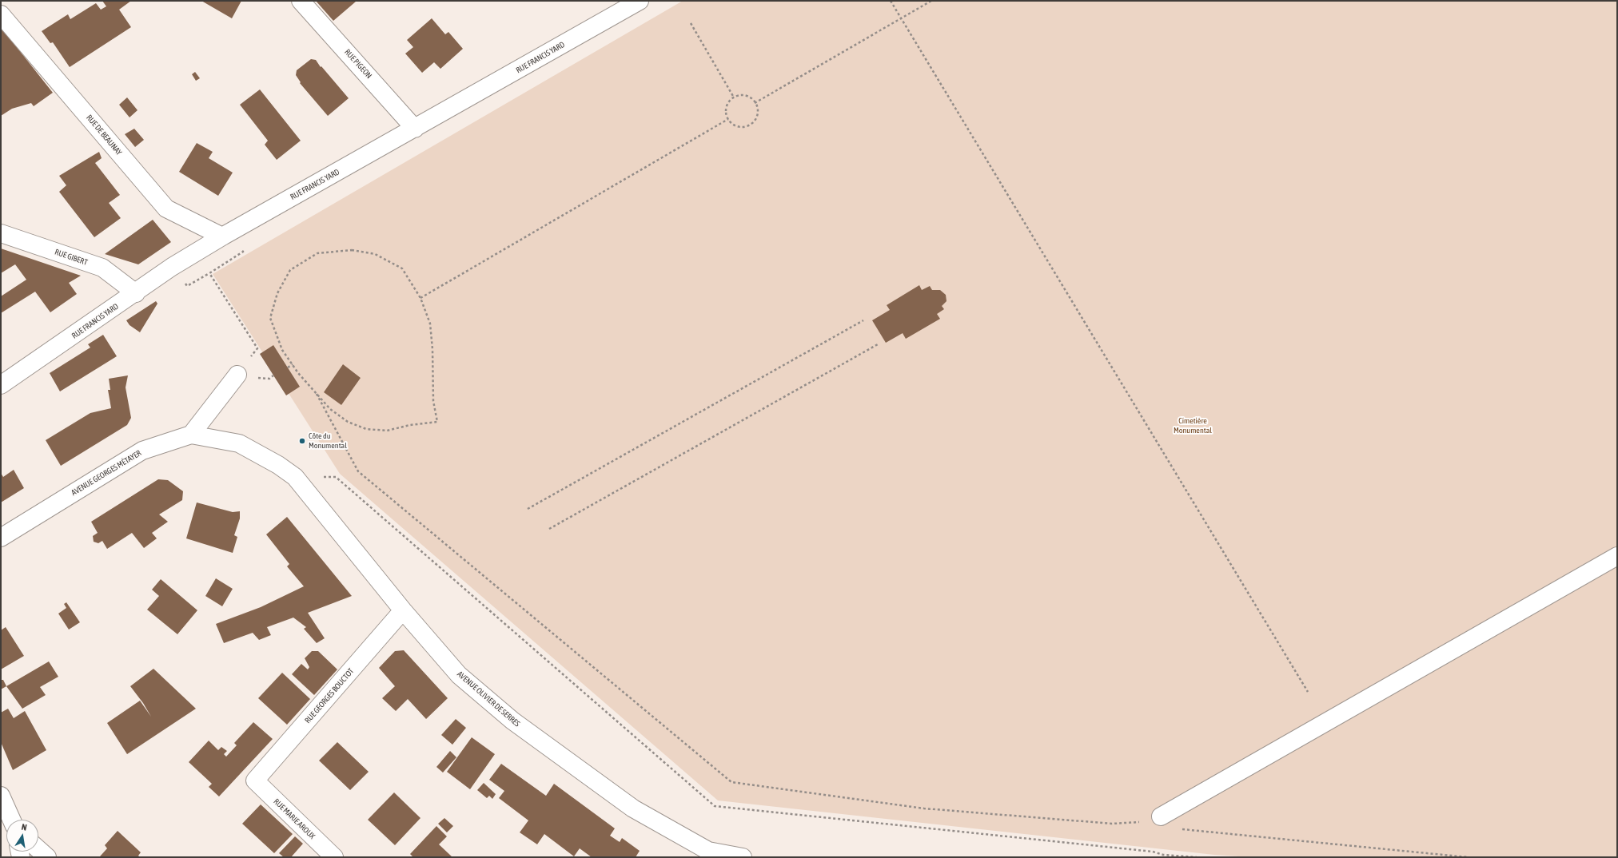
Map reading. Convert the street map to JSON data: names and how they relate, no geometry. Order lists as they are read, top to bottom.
{
  "streets": {
    "street": [
      "RUE FRANCIS YARD",
      "RUE PIGEON",
      "RUE DE BEAUNAY",
      "RUE GIBERT",
      "AVENUE GEORGES MÉTAYER",
      "RUE GEORGES BOUCTOT",
      "AVENUE OLIVIER DE SERRES",
      "RUE MARIE AROUX"
    ]
  },
  "crossings": [
    ["RUE FRANCIS YARD", "RUE PIGEON"],
    ["RUE FRANCIS YARD", "RUE DE BEAUNAY"],
    ["RUE FRANCIS YARD", "RUE GIBERT"],
    ["AVENUE GEORGES MÉTAYER", "AVENUE OLIVIER DE SERRES"],
    ["RUE GEORGES BOUCTOT", "AVENUE OLIVIER DE SERRES"],
    ["RUE GEORGES BOUCTOT", "RUE MARIE AROUX"]
  ],
  "parks": ["Cimetière Monumental"],
  "places": ["Côte du Monumental"],
  "north": "top"
}
